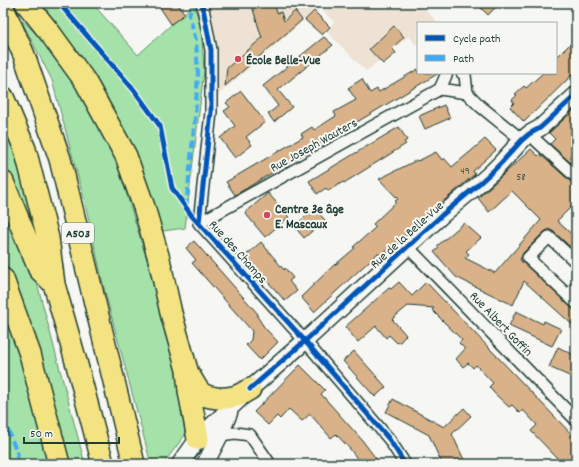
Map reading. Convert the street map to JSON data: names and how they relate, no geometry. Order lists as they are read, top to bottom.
{
  "streets": {
    "highway": ["A503"],
    "street": [
      "Rue Joseph Wauters",
      "Rue de la Belle-Vue",
      "Rue des Champs",
      "Rue Albert Goffin"
    ]
  },
  "crossings": [
    ["Rue Joseph Wauters", "Rue des Champs"],
    ["Rue de la Belle-Vue", "Rue des Champs"],
    ["Rue de la Belle-Vue", "Rue Albert Goffin"]
  ],
  "places": ["École Belle-Vue", "Centre 3e âge E. Mascaux"],
  "house_numbers": ["49", "58"],
  "legend": ["Cycle path", "Path"],
  "scale_bar": "50 m"
}
